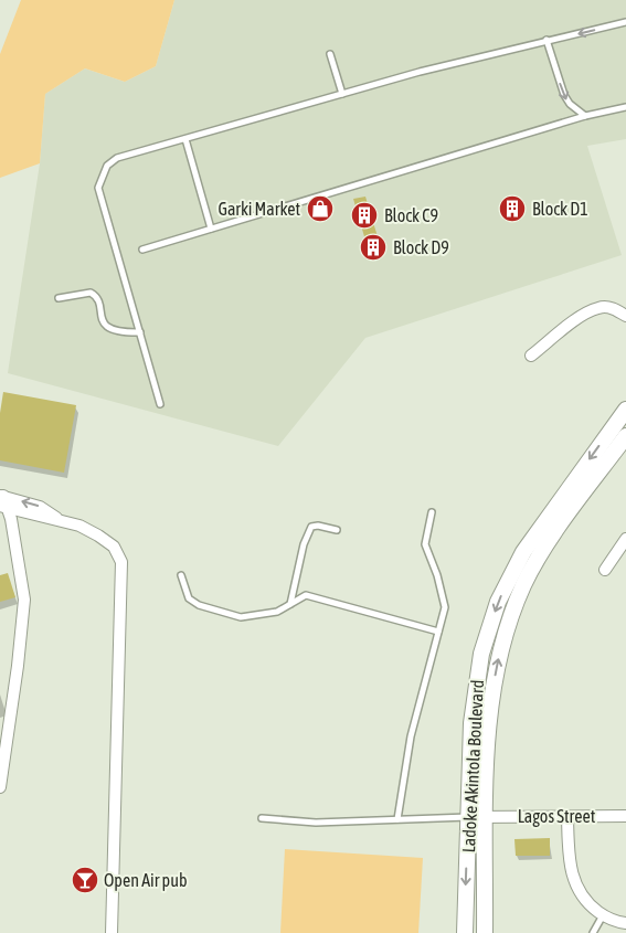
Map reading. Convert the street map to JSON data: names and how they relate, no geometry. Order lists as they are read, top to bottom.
{
  "streets": {
    "street": ["Ladoke Akintola Boulevard", "Lagos Street"]
  },
  "crossings": [
    ["Ladoke Akintola Boulevard", "Lagos Street"]
  ],
  "places": {
    "shop": ["Garki Market"],
    "building": ["Block D1", "Block C9", "Block D9"],
    "bar": ["Open Air pub"]
  }
}
